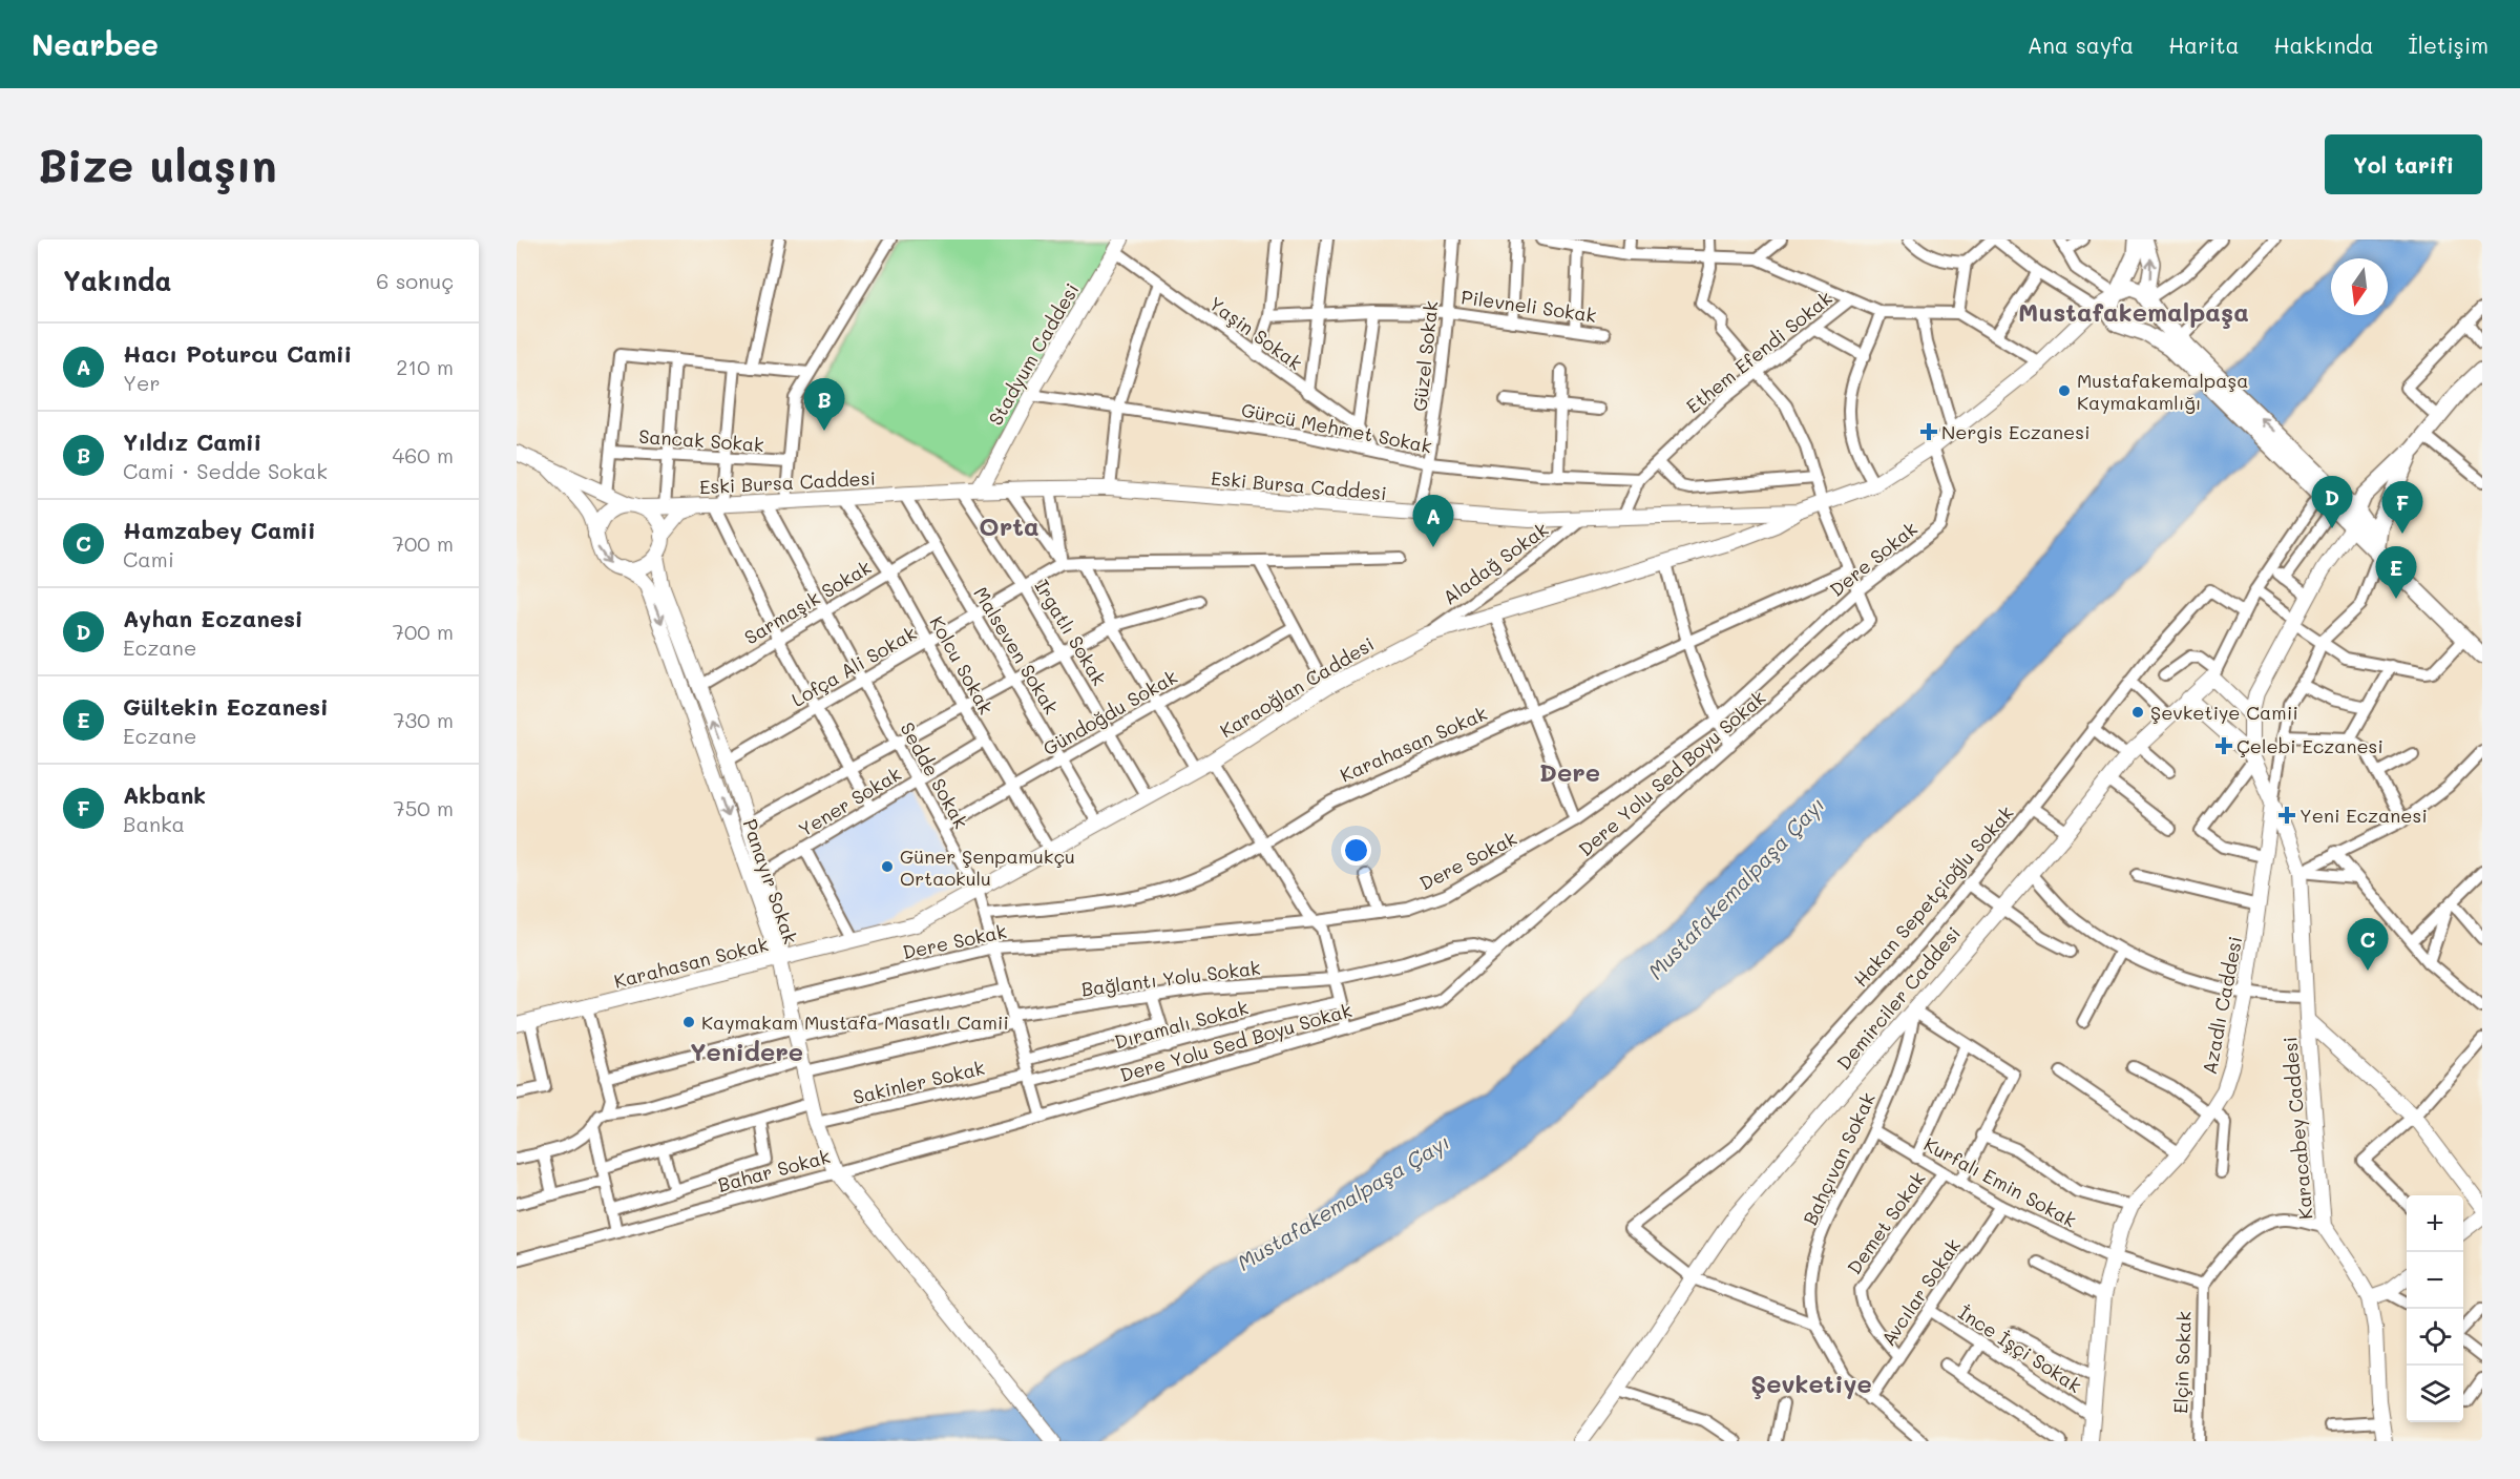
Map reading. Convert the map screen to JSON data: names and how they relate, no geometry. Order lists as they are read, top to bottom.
{
  "streets": {
    "street": [
      "Pilevneli Sokak",
      "Yaşin Sokak",
      "Ethem Efendi Sokak",
      "Stadyum Caddesi",
      "Güzel Sokak",
      "Gürcü Mehmet Sokak",
      "Sancak Sokak",
      "Eski Bursa Caddesi",
      "Dere Sokak",
      "Aladağ Sokak",
      "Sarmaşık Sokak",
      "Irgatlı Sokak",
      "Malseven Sokak",
      "Kolcu Sokak",
      "Lofça Ali Sokak",
      "Karaoğlan Caddesi",
      "Gündoğdu Sokak",
      "Karahasan Sokak",
      "Dere Yolu Sed Boyu Sokak",
      "Sedde Sokak",
      "Yener Sokak",
      "Panayır Sokak",
      "Hakan Sepetçioğlu Sokak",
      "Bağlantı Yolu Sokak",
      "Demirciler Caddesi",
      "Azadlı Caddesi",
      "Dıramalı Sokak",
      "Sakinler Sokak",
      "Karacabey Caddesi",
      "Bahçıvan Sokak",
      "Bahar Sokak",
      "Kurfalı Emin Sokak",
      "Demet Sokak",
      "Avcılar Sokak",
      "İnce İşçi Sokak",
      "Elçin Sokak"
    ]
  },
  "crossings": [
    ["Pilevneli Sokak", "Güzel Sokak"],
    ["Yaşin Sokak", "Stadyum Caddesi"],
    ["Yaşin Sokak", "Gürcü Mehmet Sokak"],
    ["Ethem Efendi Sokak", "Gürcü Mehmet Sokak"],
    ["Ethem Efendi Sokak", "Eski Bursa Caddesi"],
    ["Stadyum Caddesi", "Gürcü Mehmet Sokak"],
    ["Stadyum Caddesi", "Eski Bursa Caddesi"],
    ["Güzel Sokak", "Gürcü Mehmet Sokak"],
    ["Güzel Sokak", "Eski Bursa Caddesi"],
    ["Eski Bursa Caddesi", "Dere Sokak"],
    ["Eski Bursa Caddesi", "Aladağ Sokak"],
    ["Eski Bursa Caddesi", "Irgatlı Sokak"],
    ["Eski Bursa Caddesi", "Malseven Sokak"],
    ["Eski Bursa Caddesi", "Kolcu Sokak"],
    ["Eski Bursa Caddesi", "Karaoğlan Caddesi"],
    ["Eski Bursa Caddesi", "Sedde Sokak"],
    ["Eski Bursa Caddesi", "Panayır Sokak"],
    ["Dere Sokak", "Dere Yolu Sed Boyu Sokak"],
    ["Dere Sokak", "Sedde Sokak"],
    ["Aladağ Sokak", "Karaoğlan Caddesi"],
    ["Sarmaşık Sokak", "Malseven Sokak"],
    ["Sarmaşık Sokak", "Kolcu Sokak"],
    ["Sarmaşık Sokak", "Sedde Sokak"],
    ["Sarmaşık Sokak", "Panayır Sokak"],
    ["Irgatlı Sokak", "Lofça Ali Sokak"],
    ["Irgatlı Sokak", "Karaoğlan Caddesi"],
    ["Irgatlı Sokak", "Gündoğdu Sokak"],
    ["Malseven Sokak", "Lofça Ali Sokak"],
    ["Malseven Sokak", "Karaoğlan Caddesi"],
    ["Malseven Sokak", "Gündoğdu Sokak"],
    ["Kolcu Sokak", "Lofça Ali Sokak"],
    ["Kolcu Sokak", "Karaoğlan Caddesi"],
    ["Kolcu Sokak", "Gündoğdu Sokak"],
    ["Kolcu Sokak", "Yener Sokak"],
    ["Lofça Ali Sokak", "Sedde Sokak"],
    ["Lofça Ali Sokak", "Panayır Sokak"],
    ["Karaoğlan Caddesi", "Karahasan Sokak"],
    ["Karaoğlan Caddesi", "Sedde Sokak"],
    ["Gündoğdu Sokak", "Sedde Sokak"],
    ["Karahasan Sokak", "Sedde Sokak"],
    ["Karahasan Sokak", "Panayır Sokak"],
    ["Dere Yolu Sed Boyu Sokak", "Sedde Sokak"],
    ["Dere Yolu Sed Boyu Sokak", "Bağlantı Yolu Sokak"],
    ["Dere Yolu Sed Boyu Sokak", "Bahar Sokak"],
    ["Sedde Sokak", "Yener Sokak"],
    ["Sedde Sokak", "Bağlantı Yolu Sokak"],
    ["Sedde Sokak", "Dıramalı Sokak"],
    ["Sedde Sokak", "Sakinler Sokak"],
    ["Sedde Sokak", "Bahar Sokak"],
    ["Yener Sokak", "Panayır Sokak"],
    ["Hakan Sepetçioğlu Sokak", "Demirciler Caddesi"],
    ["Demirciler Caddesi", "Bahçıvan Sokak"],
    ["Azadlı Caddesi", "Karacabey Caddesi"],
    ["Azadlı Caddesi", "Kurfalı Emin Sokak"],
    ["Azadlı Caddesi", "İnce İşçi Sokak"],
    ["Dıramalı Sokak", "Sakinler Sokak"],
    ["Bahçıvan Sokak", "Kurfalı Emin Sokak"],
    ["Bahçıvan Sokak", "Avcılar Sokak"],
    ["Kurfalı Emin Sokak", "Demet Sokak"],
    ["Kurfalı Emin Sokak", "Avcılar Sokak"],
    ["Kurfalı Emin Sokak", "Elçin Sokak"],
    ["Demet Sokak", "Avcılar Sokak"],
    ["Avcılar Sokak", "İnce İşçi Sokak"]
  ],
  "districts": [
    "Mustafakemalpaşa",
    "Orta",
    "Dere",
    "Yenidere",
    "Şevketiye"
  ],
  "water": ["Mustafakemalpaşa Çayı"],
  "places": {
    "other": [
      "Mustafakemalpaşa Kaymakamlığı",
      "Şevketiye Camii",
      "Güner Şenpamukçu Ortaokulu",
      "Kaymakam Mustafa Masatlı Camii"
    ],
    "health": ["Nergis Eczanesi", "Çelebi Eczanesi", "Yeni Eczanesi"]
  },
  "north": "bottom",
  "page": {
    "header": "Nearbee",
    "nav": [
      "Ana sayfa",
      "Harita",
      "Hakkında",
      "İletişim"
    ],
    "buttons": "Yol tarifi",
    "title": "Bize ulaşın",
    "heading": ["Yakında", "6 sonuç"],
    "list": [
      {
        "mark": "A",
        "name": "Hacı Poturcu Camii",
        "note": "Yer",
        "value": "210 m"
      },
      {
        "mark": "B",
        "name": "Yıldız Camii",
        "note": "Cami · Sedde Sokak",
        "value": "460 m"
      },
      {
        "mark": "C",
        "name": "Hamzabey Camii",
        "note": "Cami",
        "value": "700 m"
      },
      {
        "mark": "D",
        "name": "Ayhan Eczanesi",
        "note": "Eczane",
        "value": "700 m"
      },
      {
        "mark": "E",
        "name": "Gültekin Eczanesi",
        "note": "Eczane",
        "value": "730 m"
      },
      {
        "mark": "F",
        "name": "Akbank",
        "note": "Banka",
        "value": "750 m"
      }
    ],
    "pins": [
      "B",
      "D",
      "F",
      "A",
      "E",
      "C"
    ],
    "map_buttons": ["+", "−"]
  }
}
